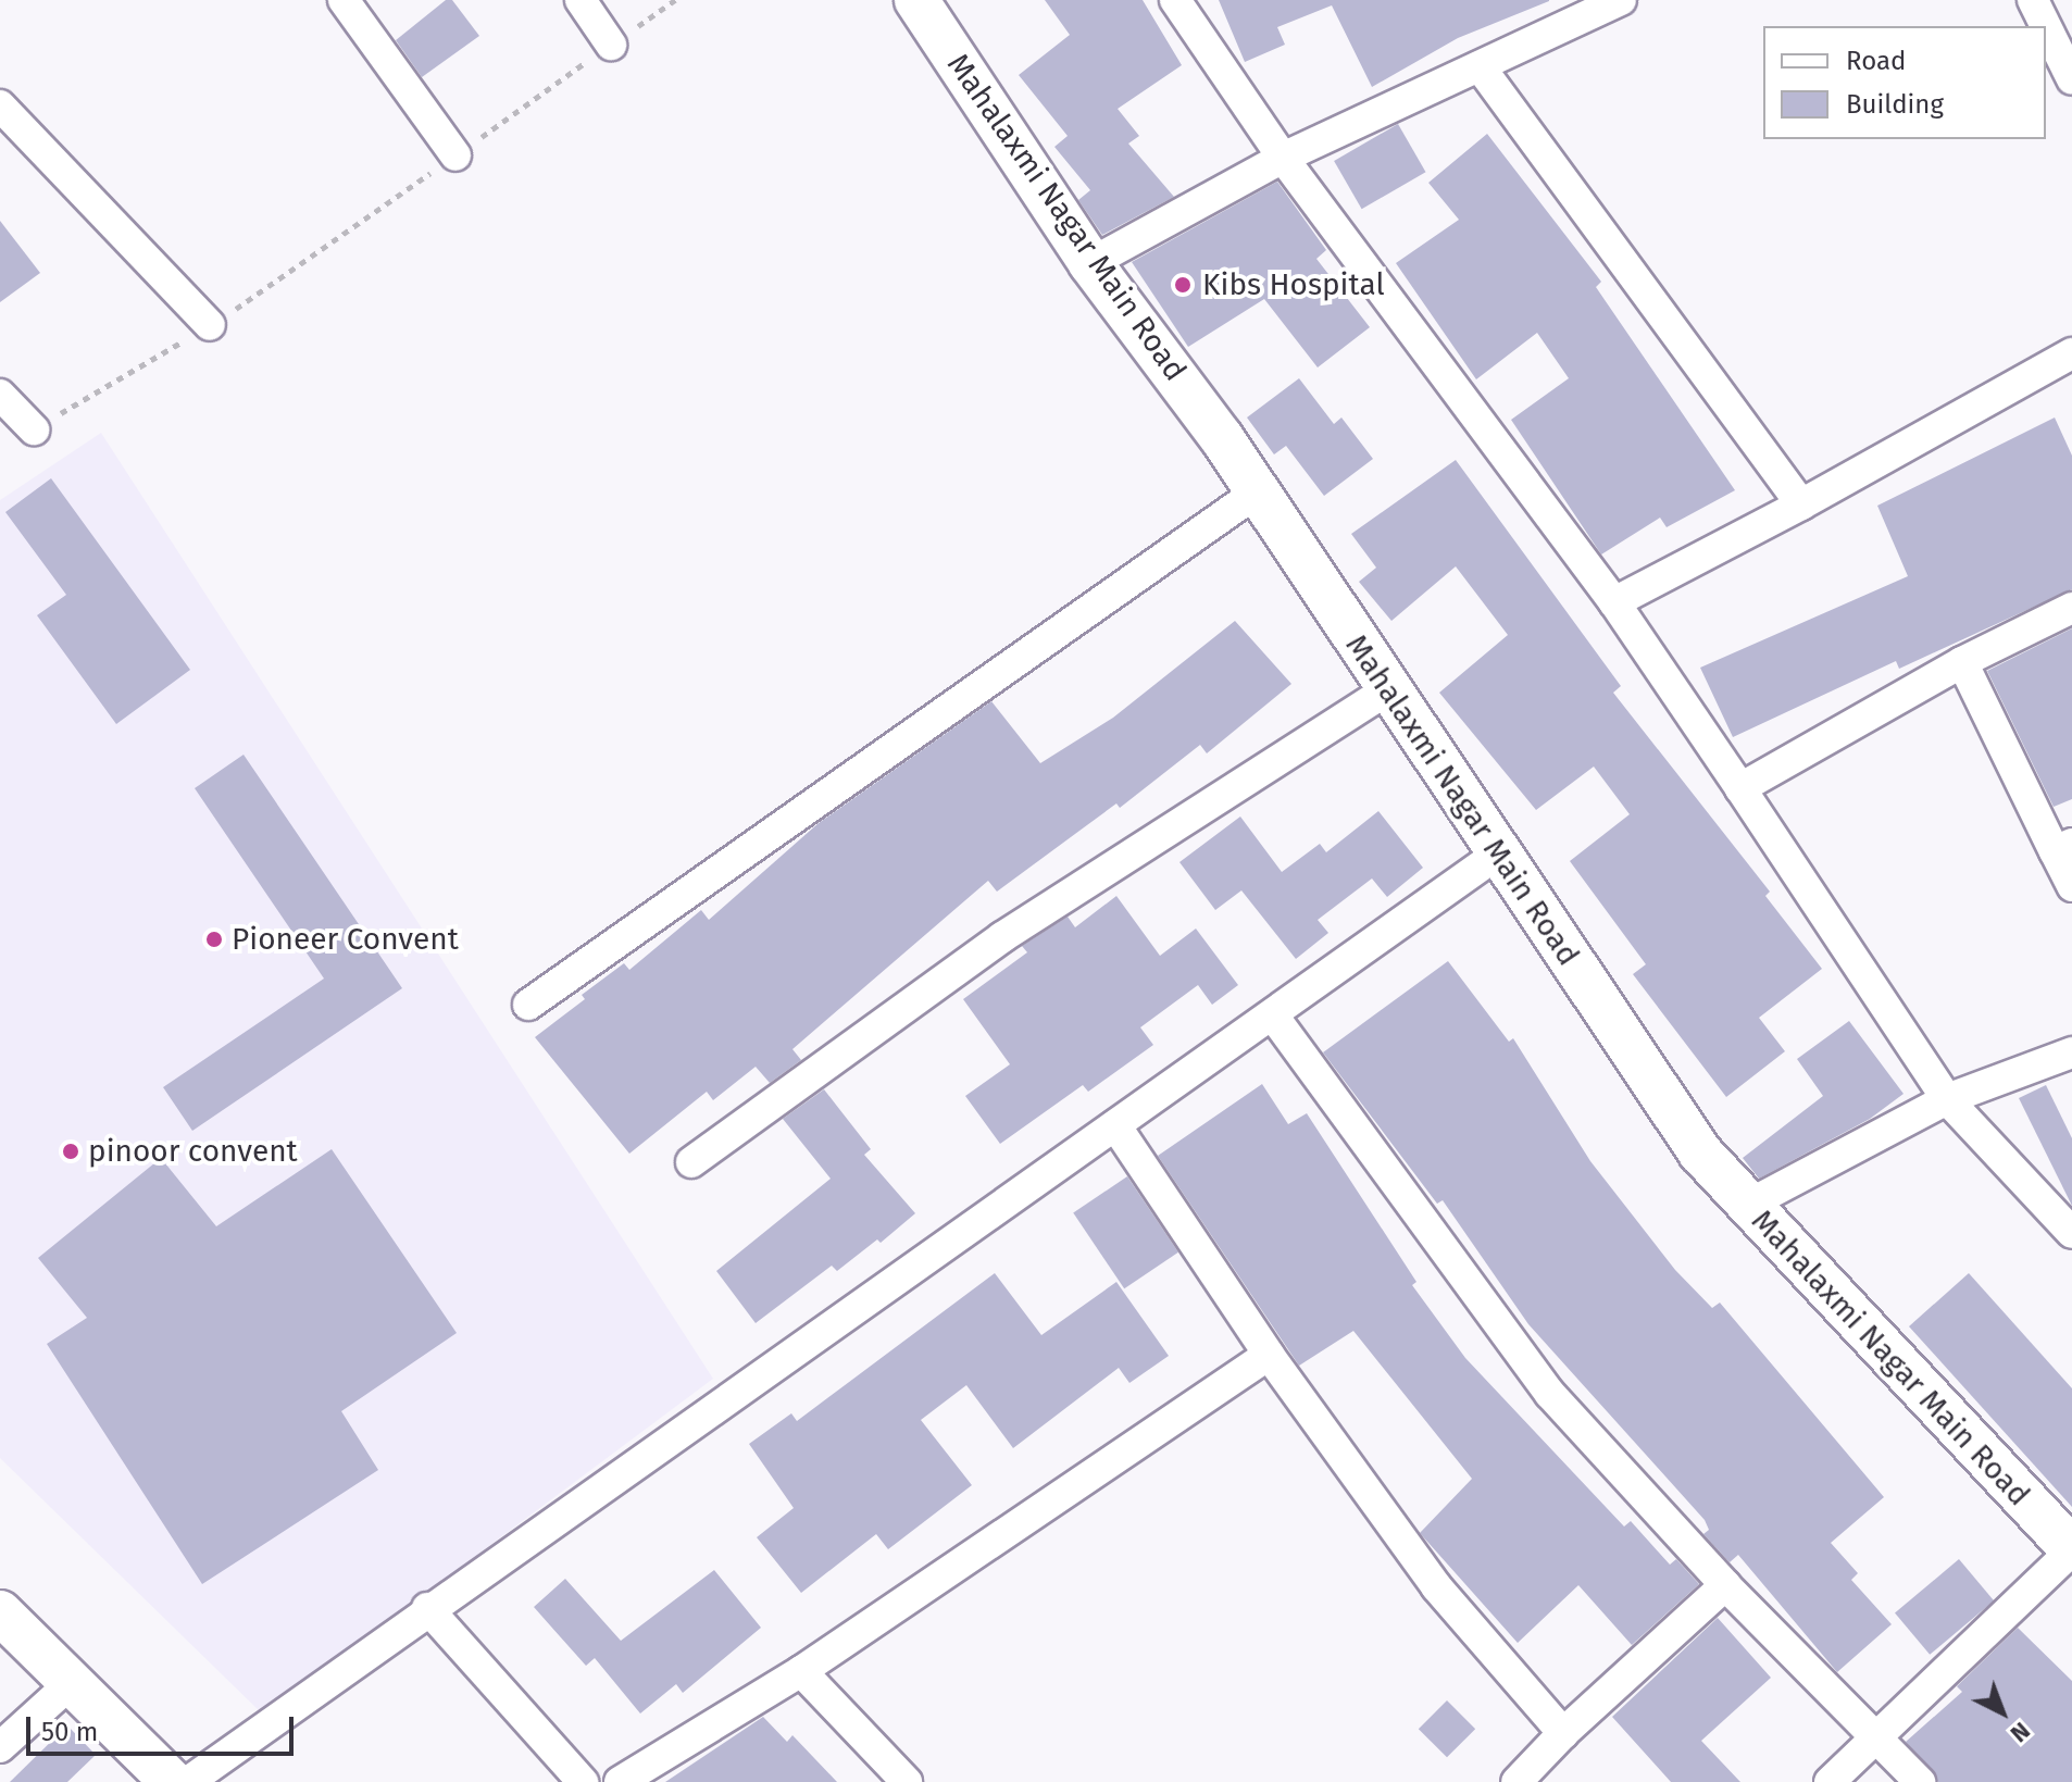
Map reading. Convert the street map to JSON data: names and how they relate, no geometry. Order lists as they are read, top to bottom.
{
  "streets": {
    "street": ["Mahalaxmi Nagar Main Road"]
  },
  "places": ["Kibs Hospital", "Pioneer Convent", "pinoor convent"],
  "legend": ["Road", "Building"],
  "scale_bar": "50 m",
  "north": "bottom right"
}
